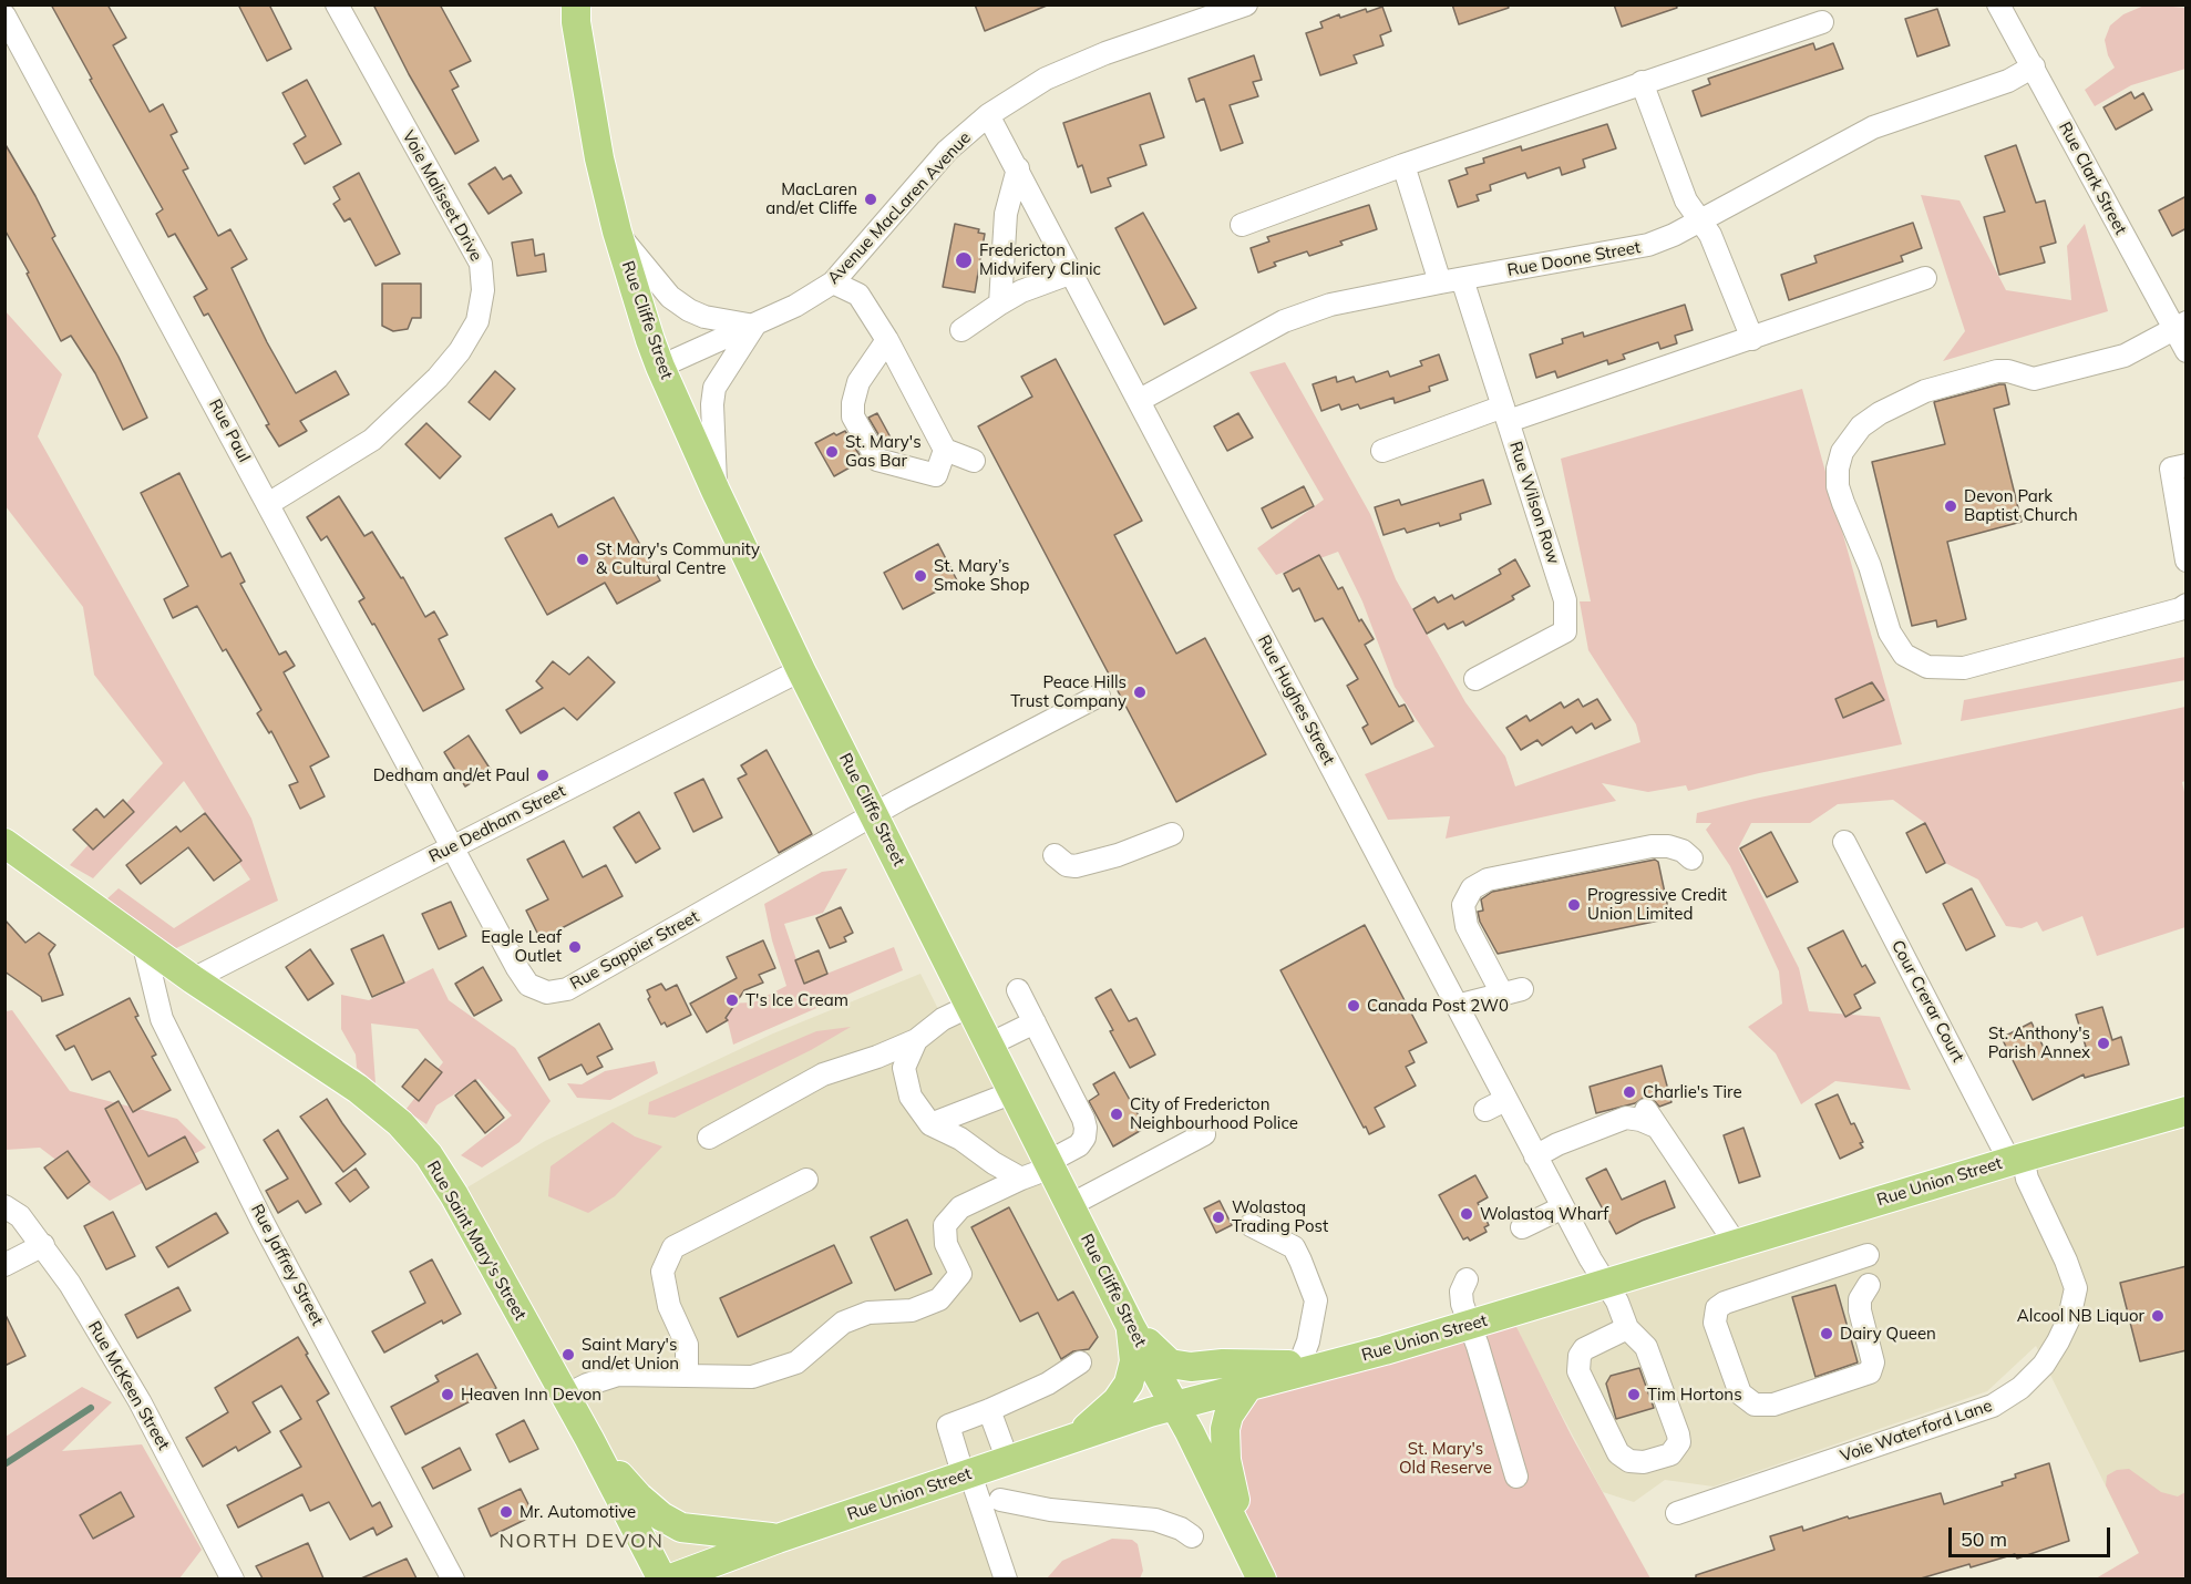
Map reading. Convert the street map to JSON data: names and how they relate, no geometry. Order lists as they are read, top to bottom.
{
  "streets": {
    "main road": ["Rue Cliffe Street", "Rue Union Street", "Rue Saint Mary's Street"],
    "street": [
      "Rue Clark Street",
      "Voie Maliseet Drive",
      "Avenue MacLaren Avenue",
      "Rue Doone Street",
      "Rue Paul",
      "Rue Wilson Row",
      "Rue Hughes Street",
      "Rue Dedham Street",
      "Rue Sappier Street",
      "Cour Crerar Court",
      "Rue Jaffrey Street",
      "Rue McKeen Street",
      "Voie Waterford Lane"
    ]
  },
  "crossings": [
    ["Rue Clark Street", "Rue Doone Street"],
    ["Voie Maliseet Drive", "Rue Paul"],
    ["Avenue MacLaren Avenue", "Rue Cliffe Street"],
    ["Avenue MacLaren Avenue", "Rue Hughes Street"],
    ["Rue Doone Street", "Rue Wilson Row"],
    ["Rue Doone Street", "Rue Hughes Street"],
    ["Rue Cliffe Street", "Rue Dedham Street"],
    ["Rue Cliffe Street", "Rue Sappier Street"],
    ["Rue Cliffe Street", "Rue Union Street"],
    ["Rue Paul", "Rue Dedham Street"],
    ["Rue Paul", "Rue Sappier Street"],
    ["Rue Hughes Street", "Rue Union Street"],
    ["Rue Dedham Street", "Rue Sappier Street"],
    ["Rue Dedham Street", "Rue Saint Mary's Street"],
    ["Cour Crerar Court", "Rue Union Street"],
    ["Cour Crerar Court", "Voie Waterford Lane"],
    ["Rue Union Street", "Voie Waterford Lane"],
    ["Rue Saint Mary's Street", "Rue Jaffrey Street"]
  ],
  "districts": ["NORTH DEVON"],
  "parks": ["St. Mary's Old Reserve"],
  "places": [
    "MacLaren and/et Cliffe",
    "Fredericton Midwifery Clinic",
    "St. Mary's Gas Bar",
    "Devon Park Baptist Church",
    "St Mary's Community & Cultural Centre",
    "St. Mary’s Smoke Shop",
    "Peace Hills Trust Company",
    "Dedham and/et Paul",
    "Progressive Credit Union Limited",
    "Eagle Leaf Outlet",
    "T's Ice Cream",
    "Canada Post 2W0",
    "St. Anthony's Parish Annex",
    "Charlie's Tire",
    "City of Fredericton Neighbourhood Police",
    "Wolastoq Wharf",
    "Wolastoq Trading Post",
    "Alcool NB Liquor",
    "Dairy Queen",
    "Saint Mary's and/et Union",
    "Heaven Inn Devon",
    "Tim Hortons",
    "Mr. Automotive"
  ],
  "scale_bar": "50 m"
}
